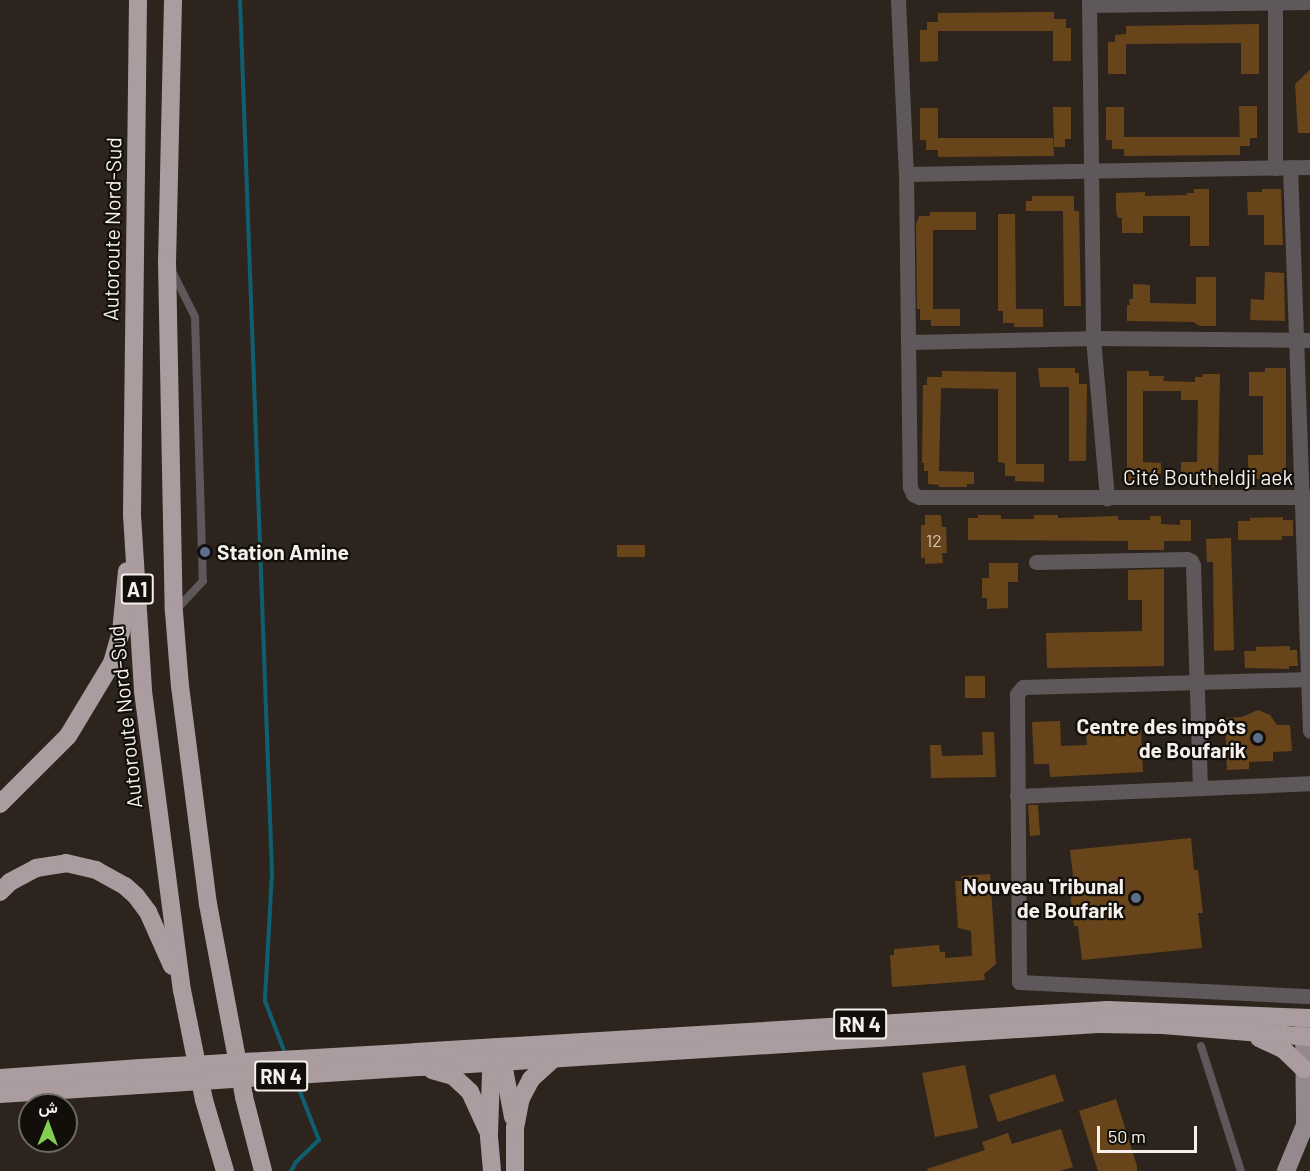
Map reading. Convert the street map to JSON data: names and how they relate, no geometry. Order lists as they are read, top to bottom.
{
  "streets": {
    "highway": ["Autoroute Nord-Sud", "A1", "RN 4"],
    "street": ["Cité Boutheldji aek"]
  },
  "places": ["Station Amine", "Centre des impôts de Boufarik", "Nouveau Tribunal de Boufarik"],
  "house_numbers": ["12"],
  "scale_bar": "50 m",
  "north": "top"
}
